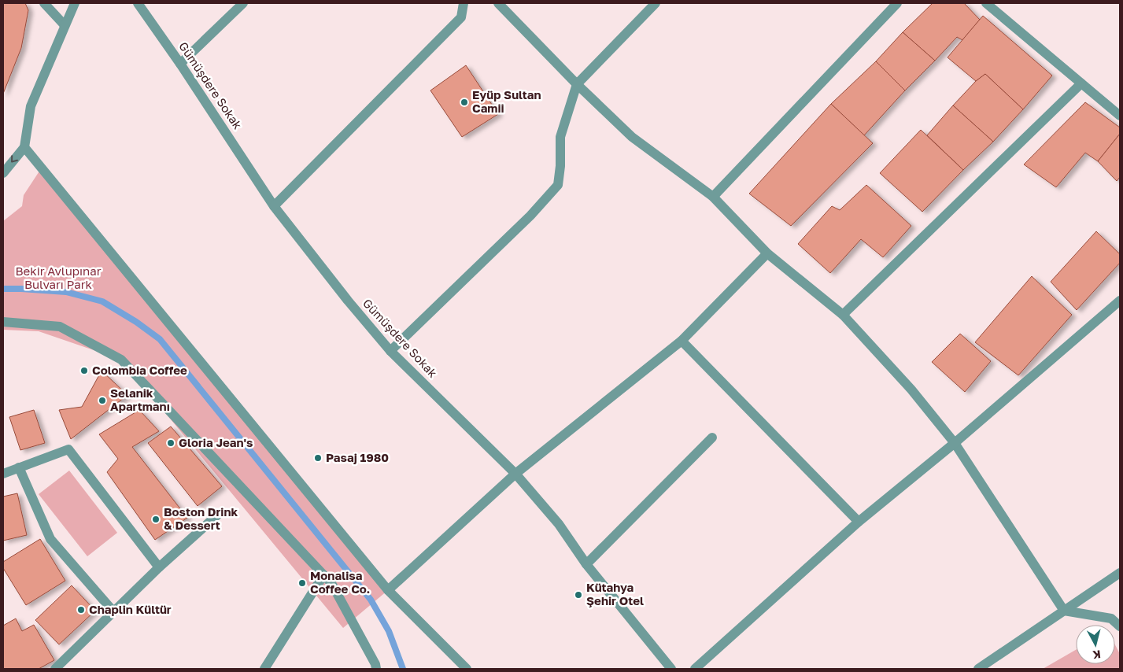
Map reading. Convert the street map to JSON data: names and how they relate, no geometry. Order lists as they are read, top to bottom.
{
  "streets": {
    "street": ["Gümüşdere Sokak"]
  },
  "parks": ["Bekir Avlupınar Bulvarı Park"],
  "places": [
    "Eyüp Sultan Camii",
    "Colombia Coffee",
    "Selanik Apartmanı",
    "Gloria Jean's",
    "Pasaj 1980",
    "Boston Drink & Dessert",
    "Monalisa Coffee Co.",
    "Kütahya Şehir Otel",
    "Chaplin Kültür"
  ],
  "north": "bottom"
}
